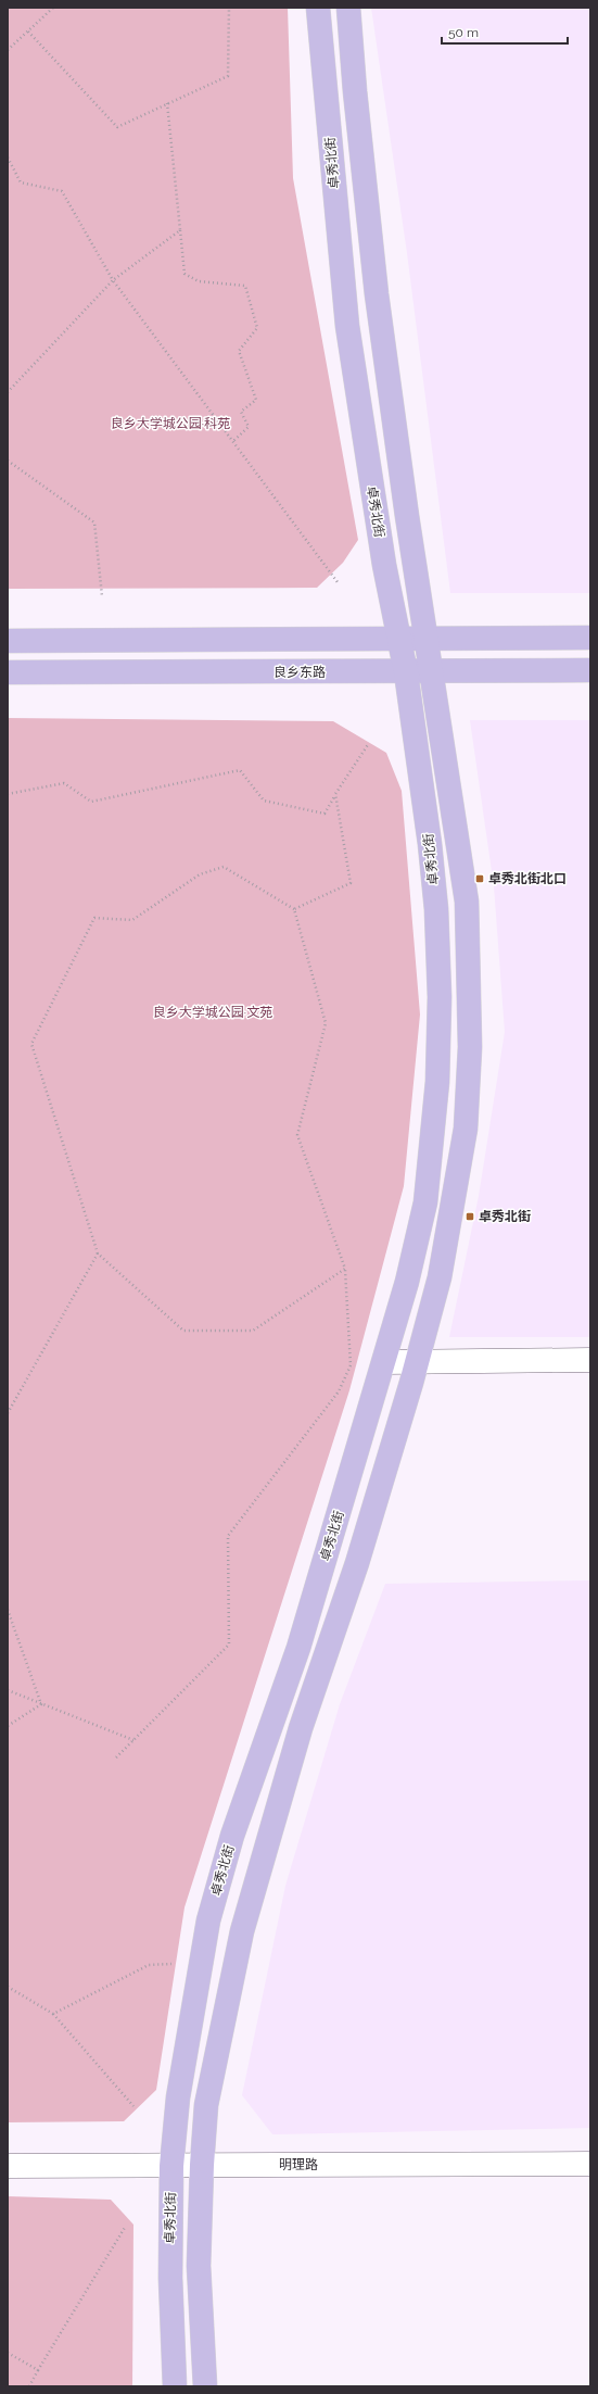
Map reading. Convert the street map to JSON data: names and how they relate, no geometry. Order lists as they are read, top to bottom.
{
  "streets": {
    "main road": ["卓秀北街", "良乡东路"],
    "street": ["明理路"]
  },
  "crossings": [
    ["卓秀北街", "良乡东路"],
    ["卓秀北街", "明理路"]
  ],
  "parks": ["良乡大学城公园·科苑", "良乡大学城公园·文苑"],
  "places": {
    "transit": ["卓秀北街北口", "卓秀北街"]
  },
  "scale_bar": "50 m"
}
